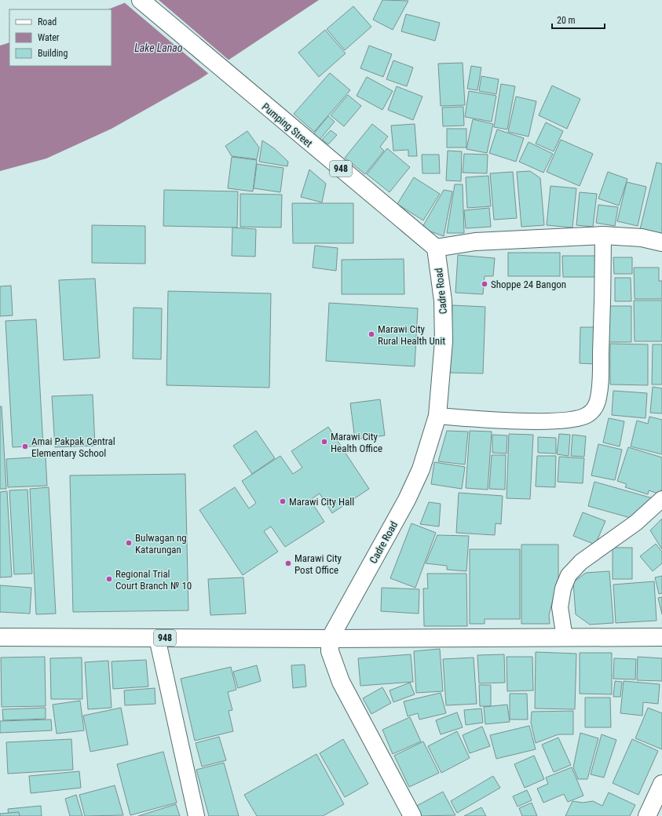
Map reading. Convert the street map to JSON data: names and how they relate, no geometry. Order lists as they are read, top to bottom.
{
  "streets": {
    "main road": ["Pumping Street", "948", "Cadre Road"]
  },
  "crossings": [
    ["Pumping Street", "Cadre Road"],
    ["948", "Cadre Road"]
  ],
  "water": ["Lake Lanao"],
  "places": [
    "Shoppe 24 Bangon",
    "Marawi City Rural Health Unit",
    "Marawi City Health Office",
    "Amai Pakpak Central Elementary School",
    "Marawi City Hall",
    "Bulwagan ng Katarungan",
    "Marawi City Post Office",
    "Regional Trial Court Branch № 10"
  ],
  "legend": ["Road", "Water", "Building"],
  "scale_bar": "20 m"
}
